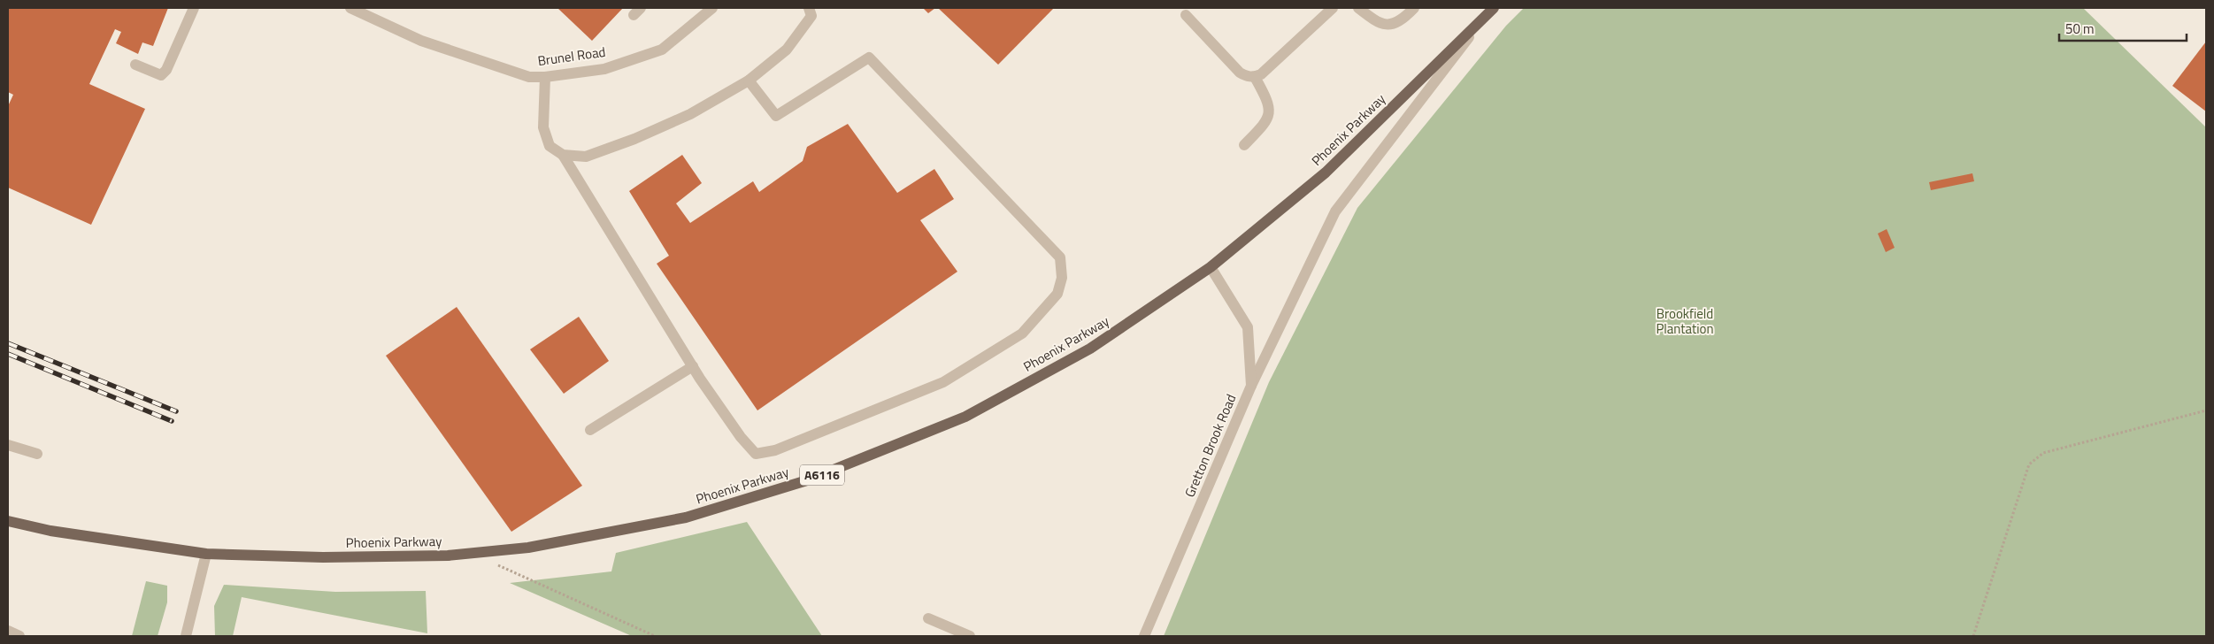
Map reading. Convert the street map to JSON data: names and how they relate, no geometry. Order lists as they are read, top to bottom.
{
  "streets": {
    "main road": ["Phoenix Parkway", "A6116"],
    "street": ["Brunel Road", "Gretton Brook Road"]
  },
  "crossings": [
    ["Phoenix Parkway", "Gretton Brook Road"]
  ],
  "parks": ["Brookfield Plantation"],
  "scale_bar": "50 m"
}
